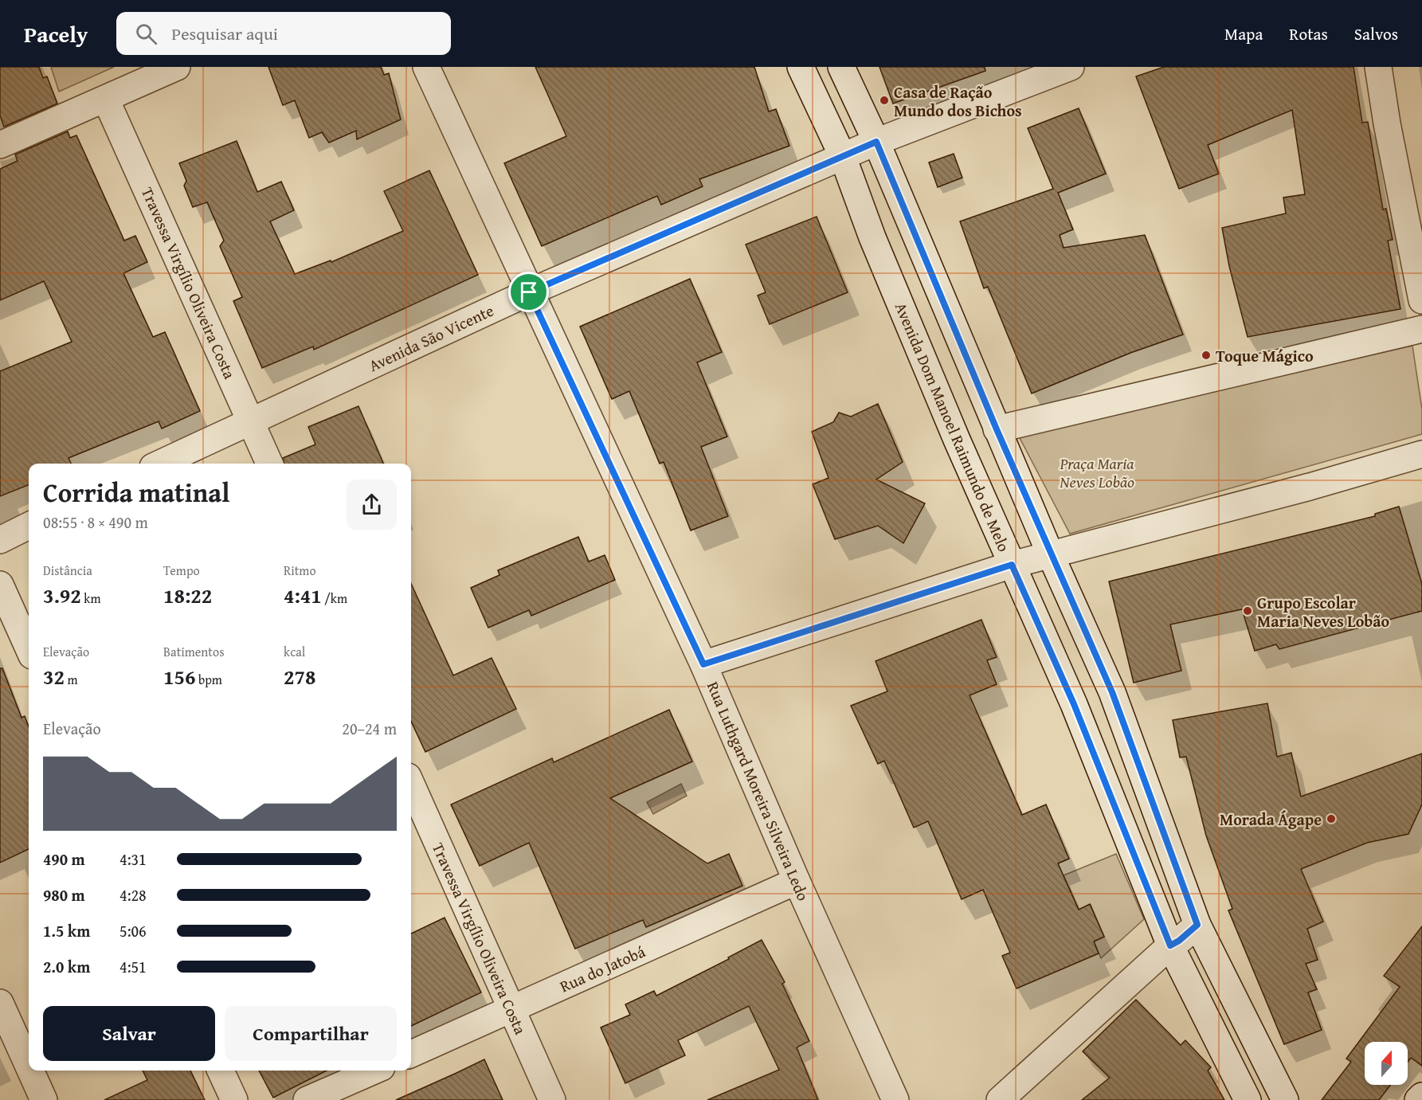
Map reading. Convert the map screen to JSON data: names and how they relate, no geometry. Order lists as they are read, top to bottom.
{
  "streets": {
    "street": [
      "Travessa Virgílio Oliveira Costa",
      "Avenida São Vicente",
      "Avenida Dom Manoel Raimundo de Melo",
      "Rua Luthgard Moreira Silveira Ledo",
      "Rua do Jatobá"
    ]
  },
  "crossings": [
    ["Travessa Virgílio Oliveira Costa", "Avenida São Vicente"],
    ["Travessa Virgílio Oliveira Costa", "Rua do Jatobá"],
    ["Avenida São Vicente", "Avenida Dom Manoel Raimundo de Melo"],
    ["Avenida São Vicente", "Rua Luthgard Moreira Silveira Ledo"],
    ["Rua Luthgard Moreira Silveira Ledo", "Rua do Jatobá"]
  ],
  "parks": ["Praça Maria Neves Lobão"],
  "places": [
    "Casa de Ração Mundo dos Bichos",
    "Toque Mágico",
    "Grupo Escolar Maria Neves Lobão",
    "Morada Ágape"
  ],
  "north": "top",
  "page": {
    "header": "Pacely",
    "search": "Pesquisar aqui",
    "nav": ["Mapa", "Rotas", "Salvos"],
    "heading": ["Corrida matinal", "08:55 · 8 × 490 m"],
    "stats": [
      ["Distância", "3.92 km"],
      ["Tempo", "18:22"],
      ["Ritmo", "4:41 /km"],
      ["Elevação", "32 m"],
      ["Batimentos", "156 bpm"],
      ["kcal", "278"]
    ],
    "chart": ["Elevação", "20–24 m"],
    "list": [
      {
        "name": "490 m",
        "note": "4:31"
      },
      {
        "name": "980 m",
        "note": "4:28"
      },
      {
        "name": "1.5 km",
        "note": "5:06"
      },
      {
        "name": "2.0 km",
        "note": "4:51"
      }
    ],
    "buttons": ["Salvar", "Compartilhar"]
  }
}
